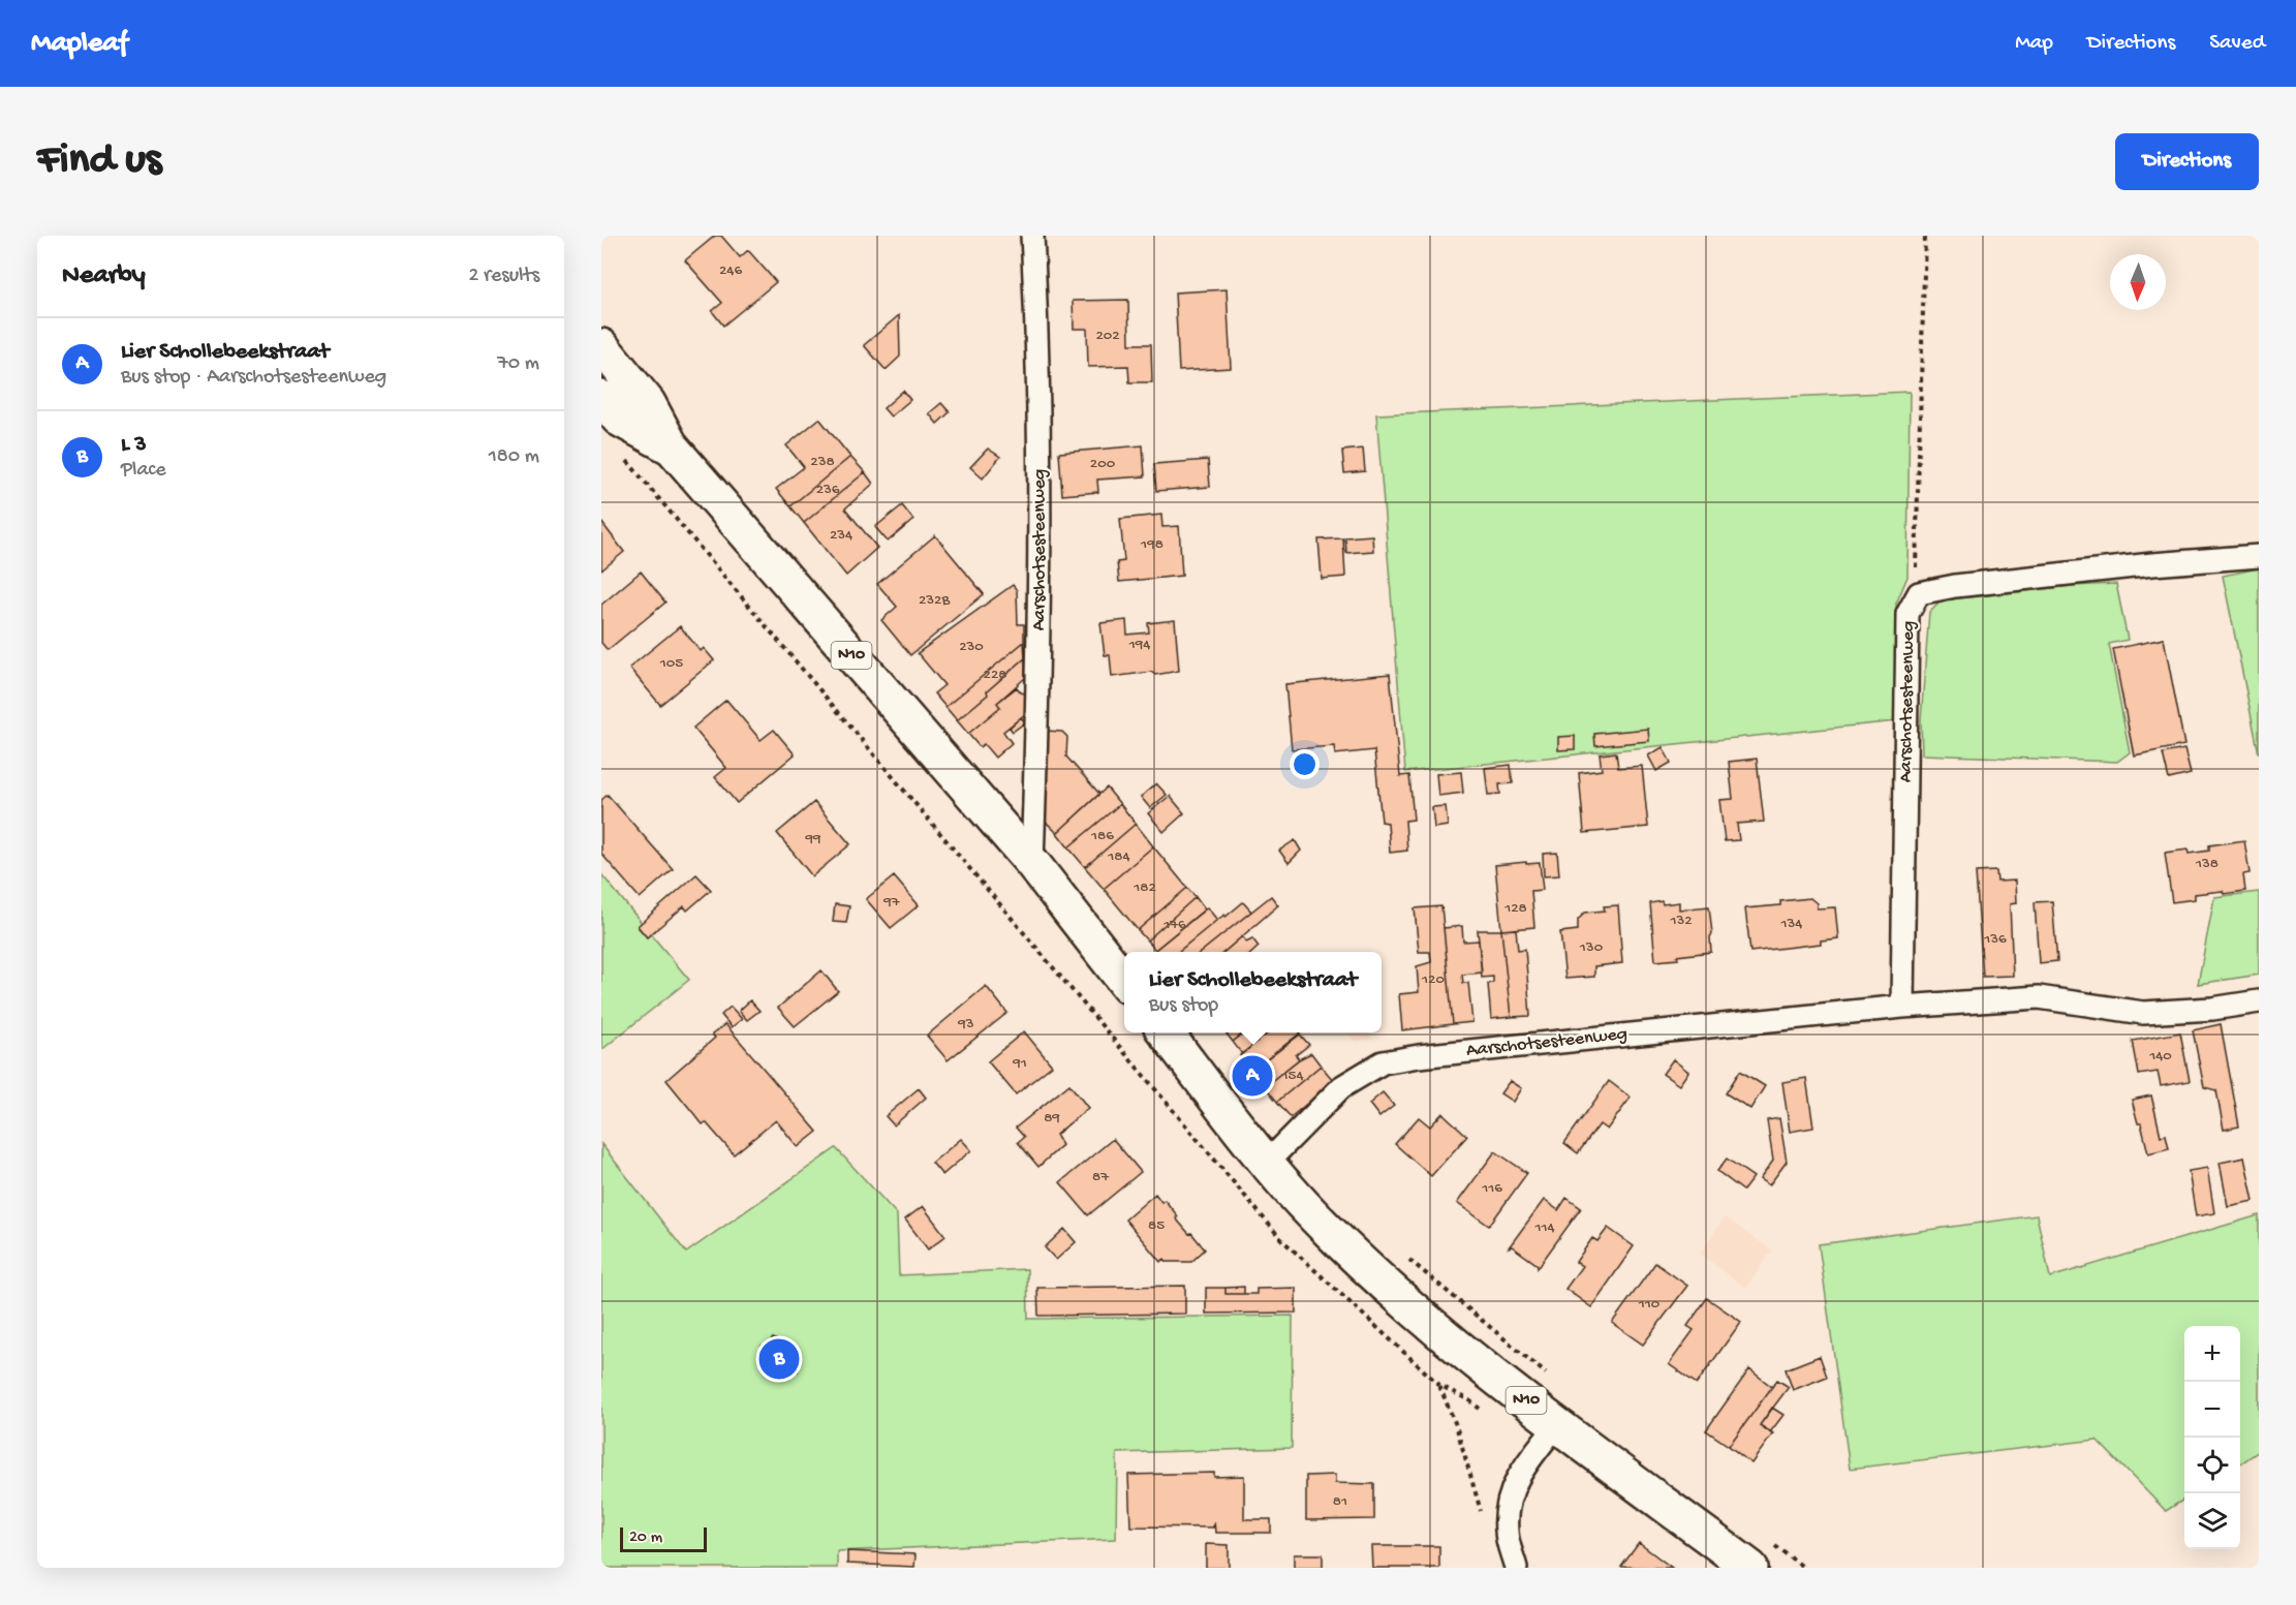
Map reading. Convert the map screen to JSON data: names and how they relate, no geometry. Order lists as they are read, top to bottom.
{
  "streets": {
    "main road": ["N10"],
    "street": ["Aarschotsesteenweg"]
  },
  "crossings": [
    ["Aarschotsesteenweg", "N10"]
  ],
  "house_numbers": [
    "246",
    "202",
    "238",
    "200",
    "236",
    "234",
    "198",
    "232B",
    "194",
    "230",
    "105",
    "228",
    "186",
    "99",
    "184",
    "138",
    "182",
    "97",
    "128",
    "132",
    "134",
    "176",
    "136",
    "130",
    "120",
    "93",
    "140",
    "91",
    "154",
    "89",
    "87",
    "116",
    "85",
    "114",
    "110",
    "81"
  ],
  "scale_bar": "20 m",
  "north": "bottom",
  "page": {
    "header": "Mapleaf",
    "nav": ["Map", "Directions", "Saved"],
    "buttons": "Directions",
    "title": "Find us",
    "heading": ["Nearby", "2 results"],
    "list": [
      {
        "mark": "A",
        "name": "Lier Schollebeekstraat",
        "note": "Bus stop · Aarschotsesteenweg",
        "value": "70 m"
      },
      {
        "mark": "B",
        "name": "L 3",
        "note": "Place",
        "value": "180 m"
      }
    ],
    "popup": ["Lier Schollebeekstraat", "Bus stop"],
    "pins": ["A", "B"],
    "map_buttons": ["+", "−"],
    "scale": "20 m"
  }
}
